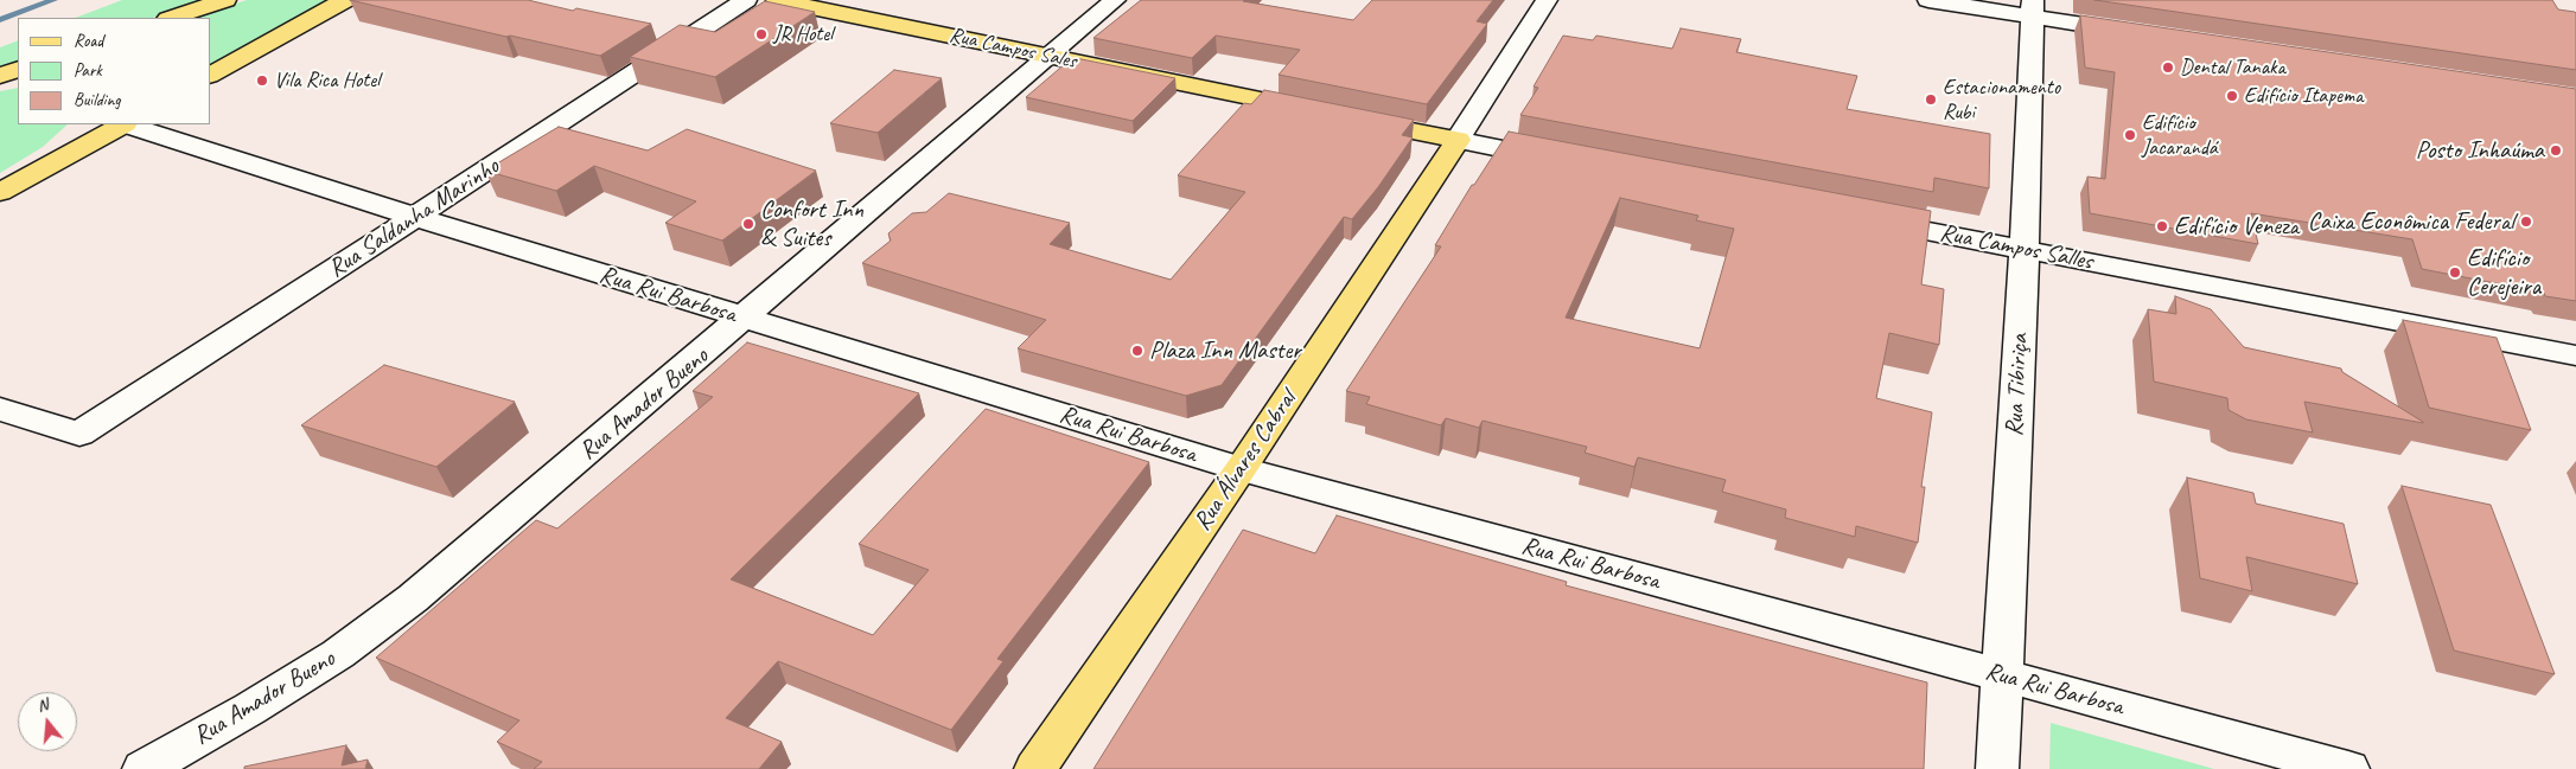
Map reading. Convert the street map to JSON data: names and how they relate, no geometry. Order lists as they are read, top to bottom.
{
  "streets": {
    "main road": ["Rua Campos Sales", "Rua Álvares Cabral"],
    "street": [
      "Rua Saldanha Marinho",
      "Rua Campos Salles",
      "Rua Rui Barbosa",
      "Rua Tibiriça",
      "Rua Amador Bueno"
    ]
  },
  "crossings": [
    ["Rua Campos Sales", "Rua Amador Bueno"],
    ["Rua Campos Sales", "Rua Álvares Cabral"],
    ["Rua Saldanha Marinho", "Rua Rui Barbosa"],
    ["Rua Campos Salles", "Rua Tibiriça"],
    ["Rua Rui Barbosa", "Rua Tibiriça"],
    ["Rua Rui Barbosa", "Rua Amador Bueno"],
    ["Rua Rui Barbosa", "Rua Álvares Cabral"]
  ],
  "places": [
    "JR Hotel",
    "Dental Tanaka",
    "Vila Rica Hotel",
    "Edifício Itapema",
    "Estacionamento Rubi",
    "Edifício Jacarandá",
    "Posto Inhaúma",
    "Caixa Econômica Federal",
    "Confort Inn & Suites",
    "Edifício Veneza",
    "Edifício Cerejeira",
    "Plaza Inn Master"
  ],
  "legend": ["Road", "Park", "Building"],
  "north": "top"
}
